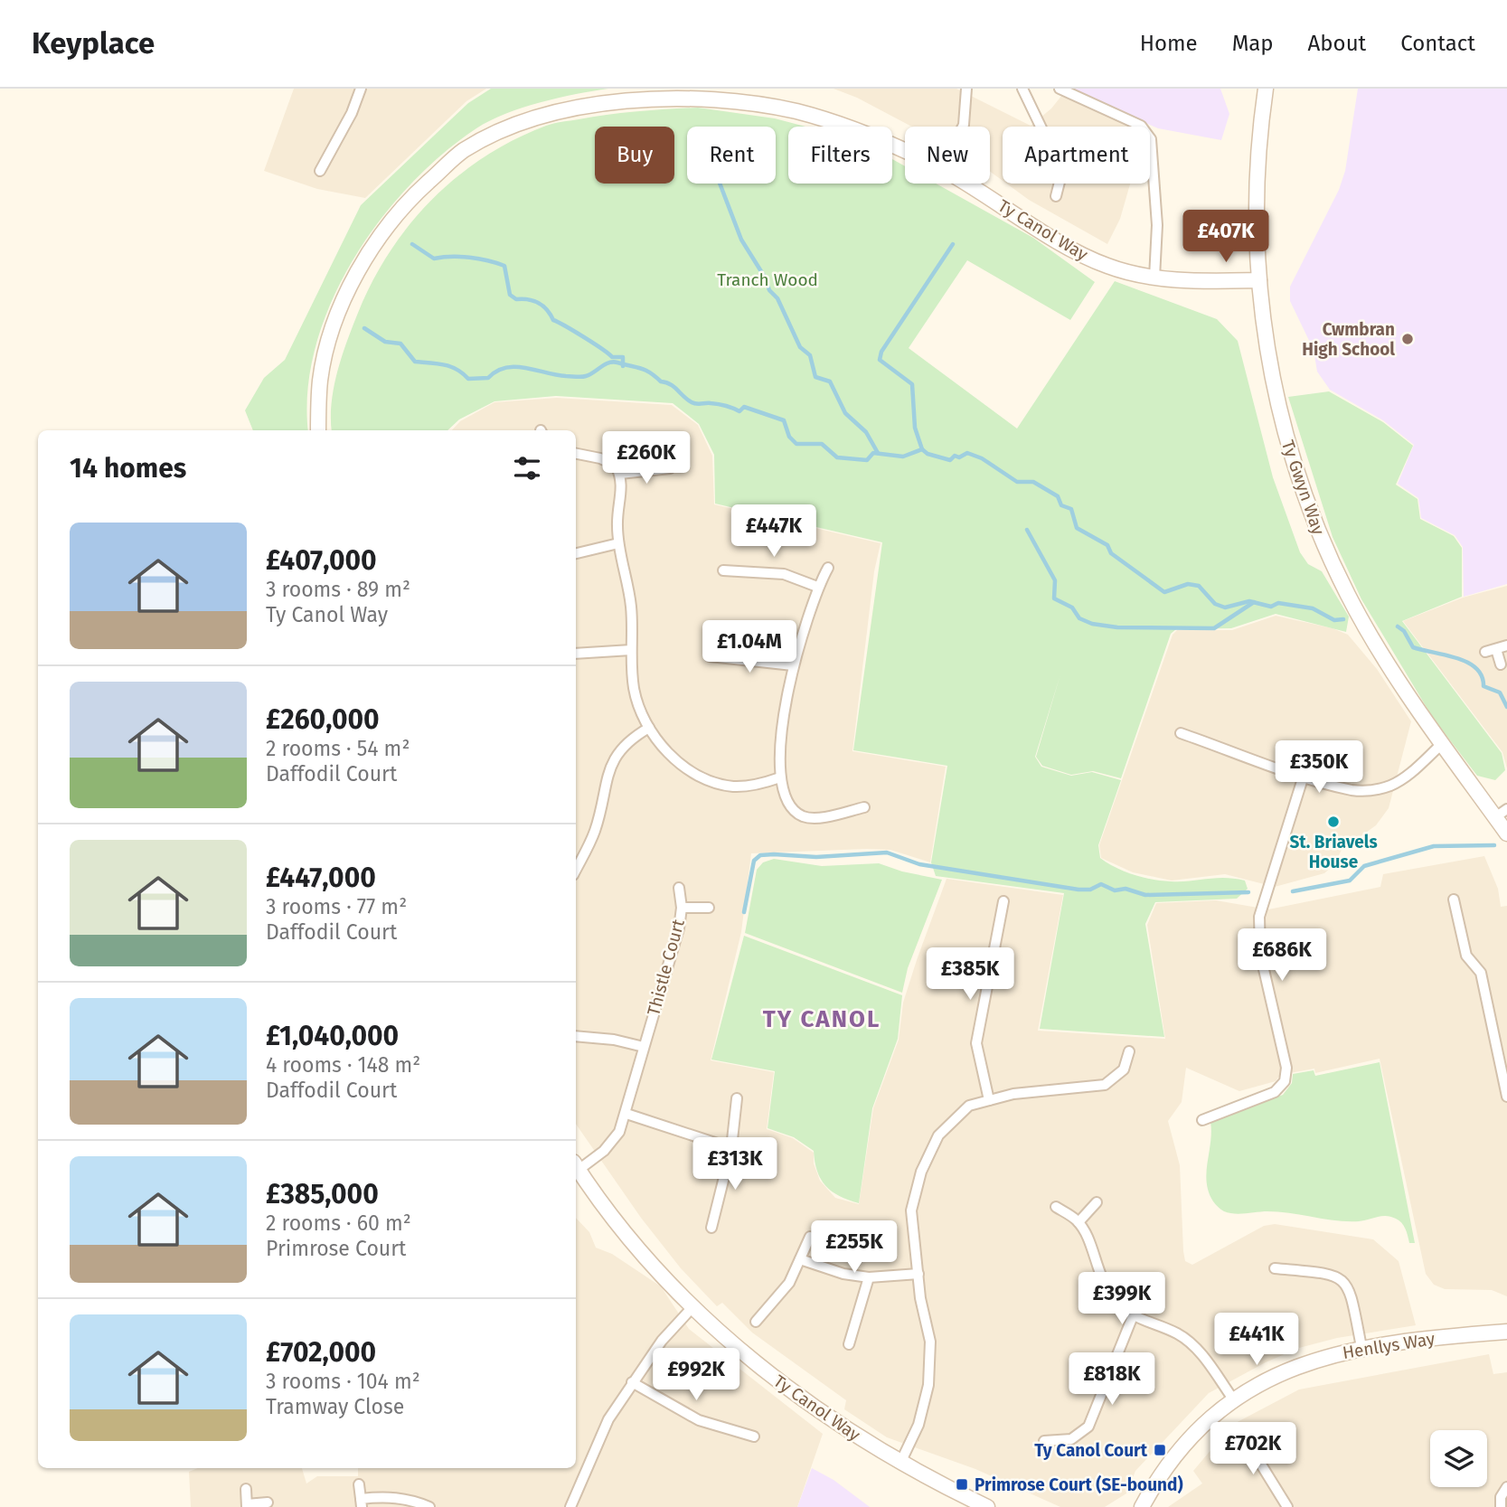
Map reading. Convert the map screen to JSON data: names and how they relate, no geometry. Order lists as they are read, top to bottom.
{
  "streets": {
    "street": [
      "Ty Canol Way",
      "Ty Gwyn Way",
      "Thistle Court",
      "Henllys Way"
    ]
  },
  "crossings": [
    ["Ty Canol Way", "Ty Gwyn Way"],
    ["Ty Canol Way", "Thistle Court"]
  ],
  "districts": ["TY CANOL"],
  "parks": ["Tranch Wood"],
  "places": {
    "other": ["Cwmbran High School", "St. Briavels House"],
    "transit": ["Ty Canol Court", "Primrose Court (SE-bound)"]
  },
  "page": {
    "header": "Keyplace",
    "nav": [
      "Home",
      "Map",
      "About",
      "Contact"
    ],
    "chip": [
      "Buy",
      "Rent",
      "Filters",
      "New",
      "Apartment"
    ],
    "price": [
      "£407K",
      "£260K",
      "£447K",
      "£1.04M",
      "£350K",
      "£686K",
      "£385K",
      "£313K",
      "£255K",
      "£399K",
      "£441K",
      "£992K",
      "£818K",
      "£702K"
    ],
    "heading": "14 homes",
    "list": [
      {
        "name": "£407,000",
        "note": "3 rooms · 89 m² · Ty Canol Way"
      },
      {
        "name": "£260,000",
        "note": "2 rooms · 54 m² · Daffodil Court"
      },
      {
        "name": "£447,000",
        "note": "3 rooms · 77 m² · Daffodil Court"
      },
      {
        "name": "£1,040,000",
        "note": "4 rooms · 148 m² · Daffodil Court"
      },
      {
        "name": "£385,000",
        "note": "2 rooms · 60 m² · Primrose Court"
      },
      {
        "name": "£702,000",
        "note": "3 rooms · 104 m² · Tramway Close"
      }
    ]
  }
}
